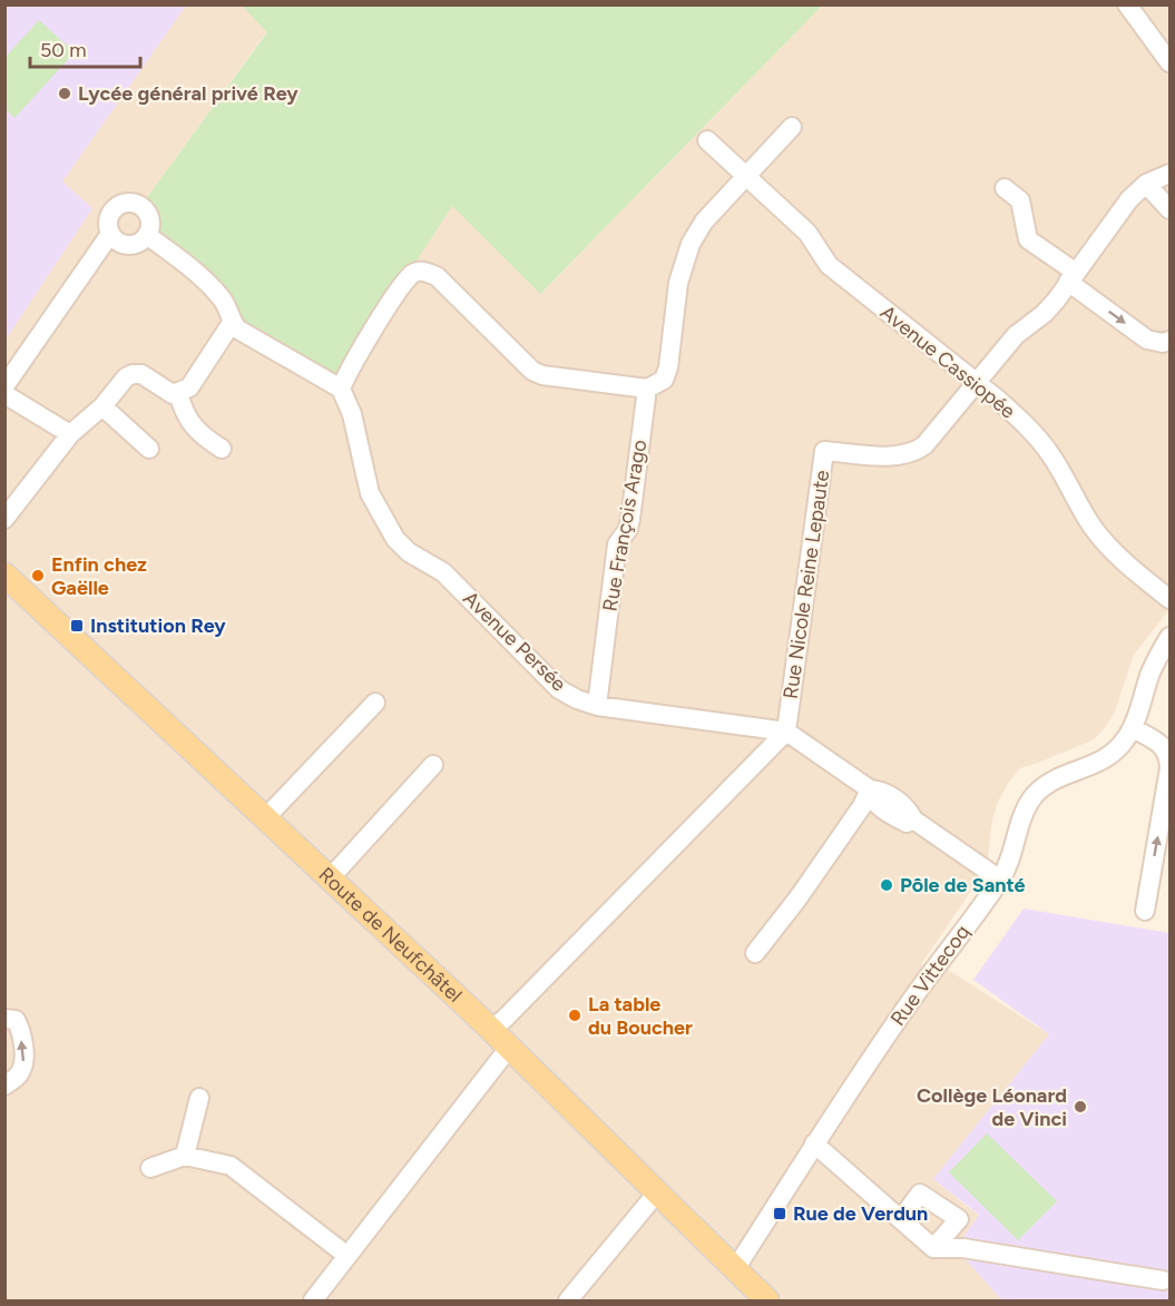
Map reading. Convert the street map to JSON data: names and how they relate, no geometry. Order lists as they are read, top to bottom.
{
  "streets": {
    "main road": ["Route de Neufchâtel"],
    "street": [
      "Avenue Cassiopée",
      "Rue François Arago",
      "Rue Nicole Reine Lepaute",
      "Avenue Persée",
      "Rue Vittecoq"
    ]
  },
  "crossings": [
    ["Avenue Cassiopée", "Rue Nicole Reine Lepaute"],
    ["Rue François Arago", "Avenue Persée"],
    ["Rue Nicole Reine Lepaute", "Avenue Persée"],
    ["Avenue Persée", "Rue Vittecoq"],
    ["Route de Neufchâtel", "Rue Vittecoq"]
  ],
  "places": {
    "other": [
      "Lycée général privé Rey",
      "Enfin chez Gaëlle",
      "Pôle de Santé",
      "La table du Boucher",
      "Collège Léonard de Vinci"
    ],
    "transit": ["Institution Rey", "Rue de Verdun"]
  },
  "scale_bar": "50 m"
}
